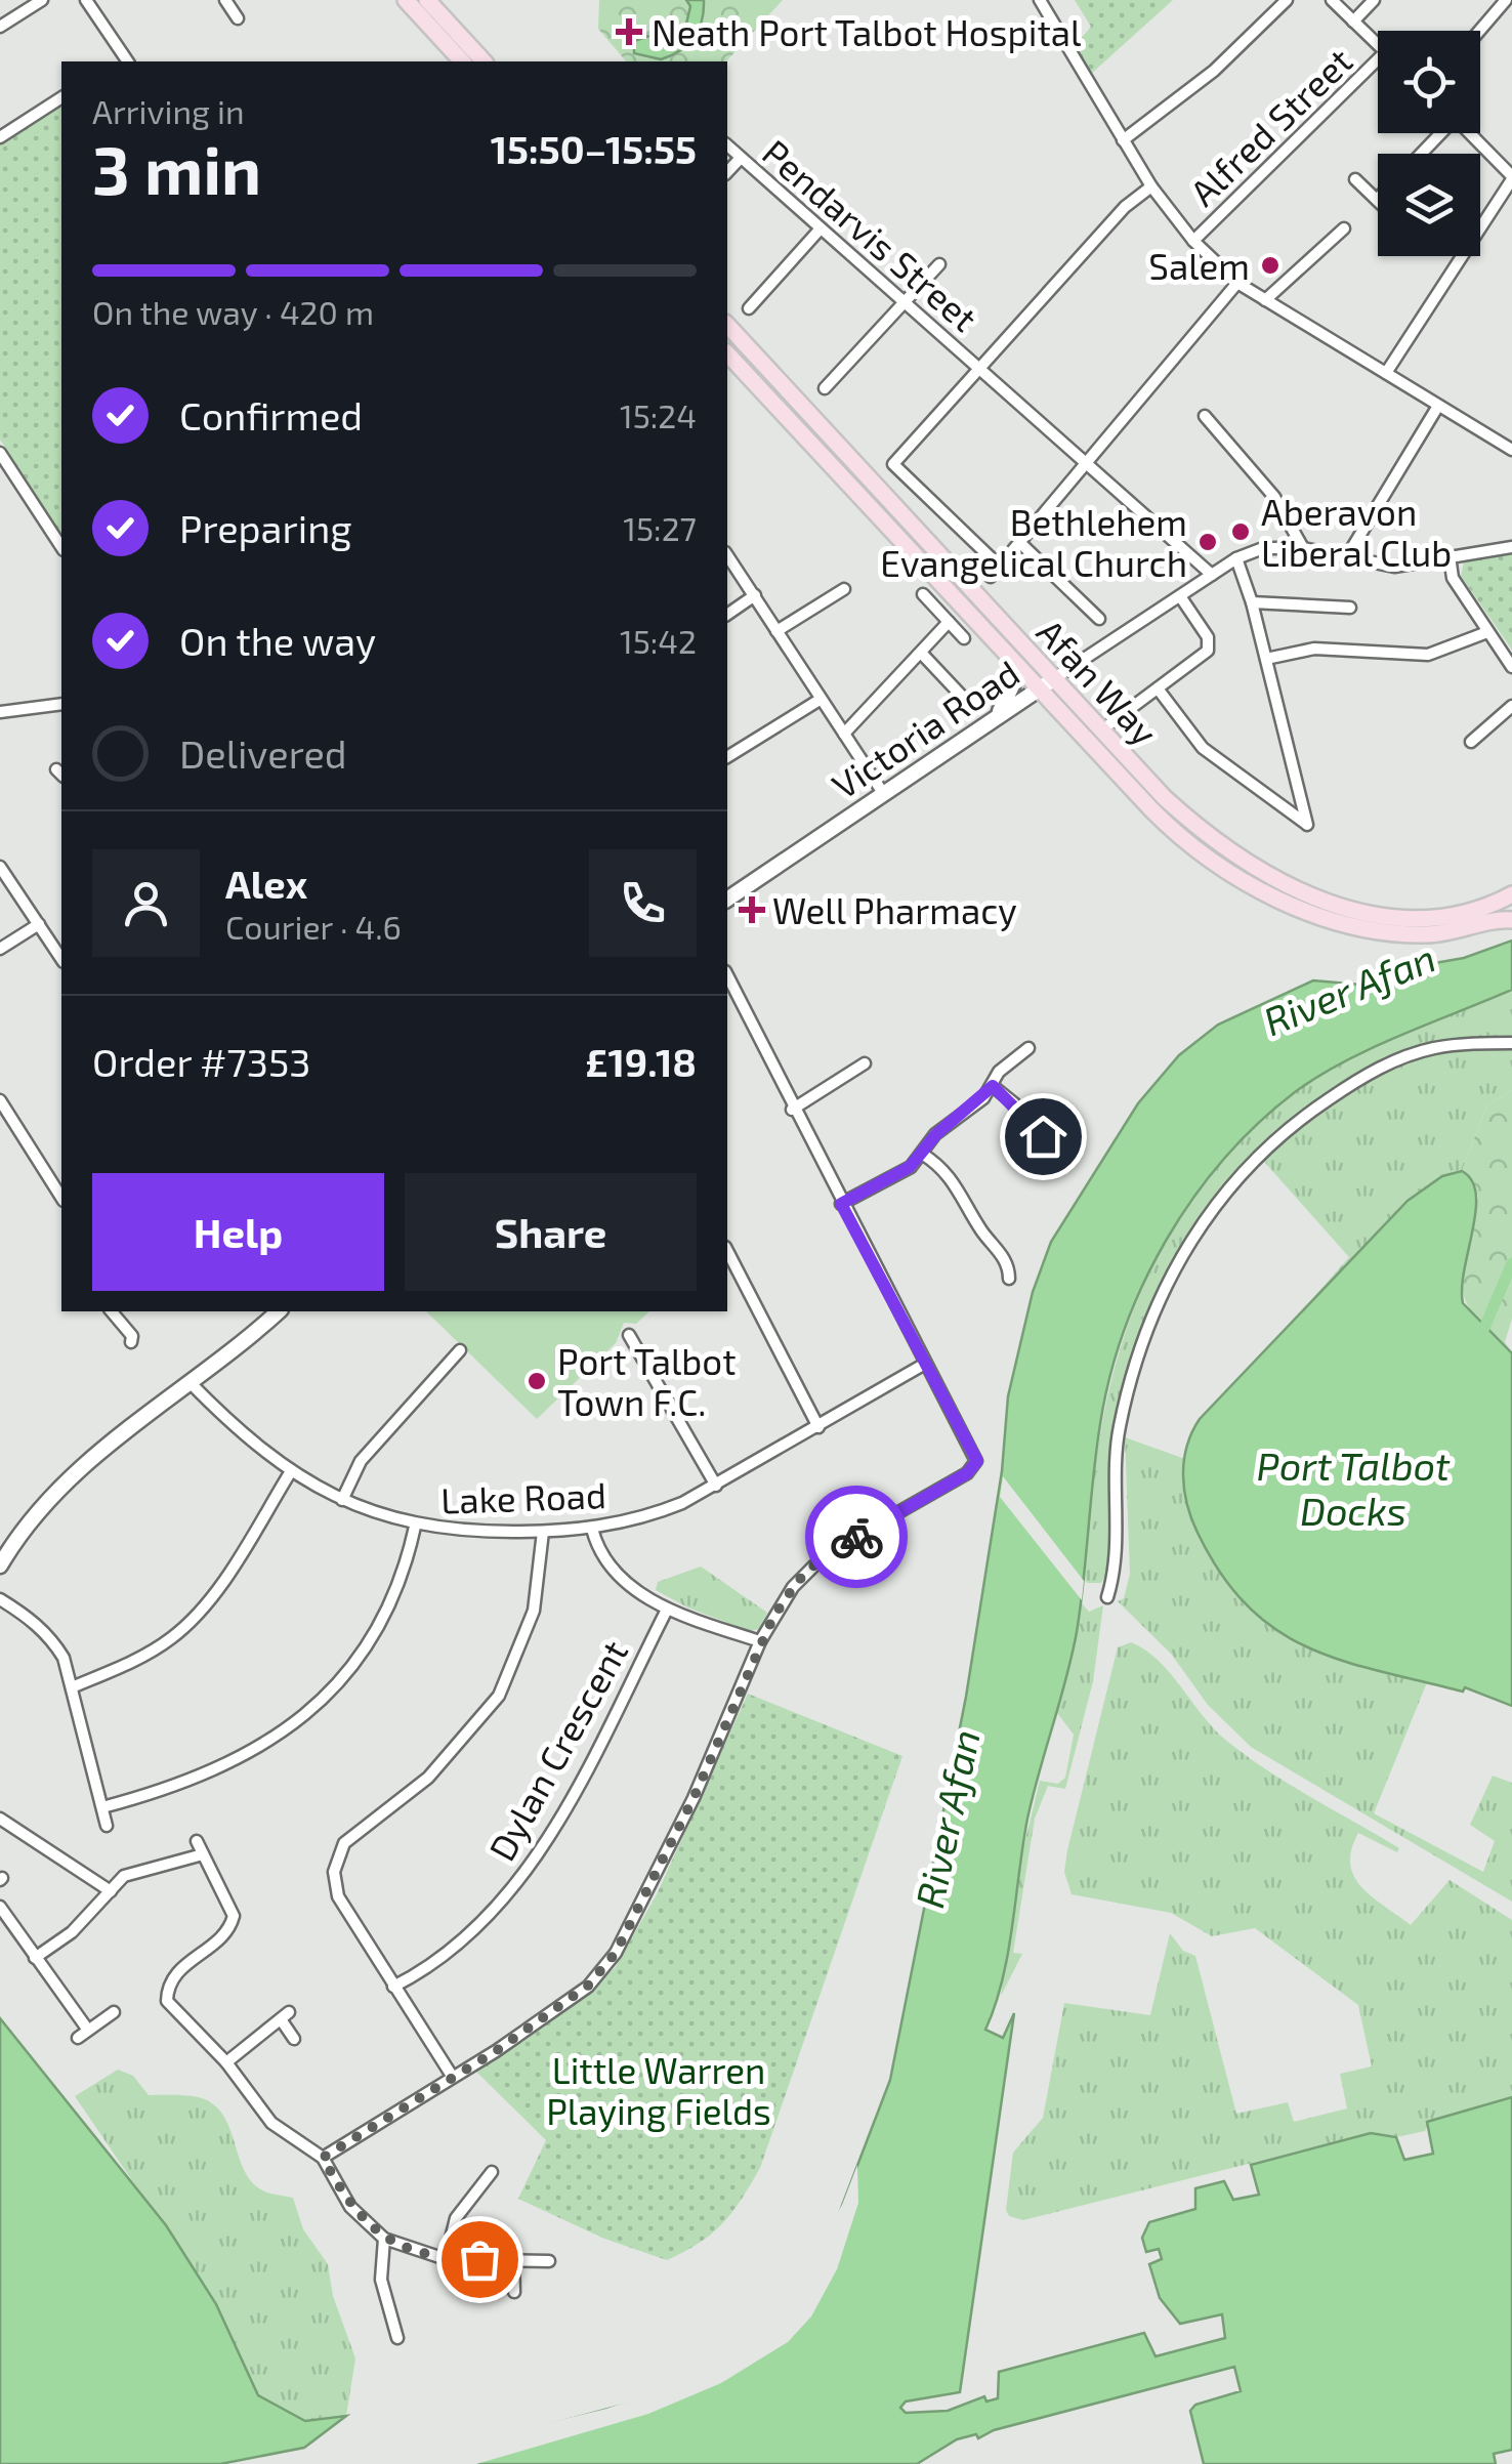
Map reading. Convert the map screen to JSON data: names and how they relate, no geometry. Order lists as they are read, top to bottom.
{
  "streets": {
    "main road": ["Afan Way"],
    "street": [
      "Alfred Street",
      "Pendarvis Street",
      "Victoria Road",
      "Lake Road",
      "Dylan Crescent"
    ]
  },
  "crossings": [
    ["Pendarvis Street", "Victoria Road"],
    ["Afan Way", "Victoria Road"]
  ],
  "water": ["River Afan", "Port Talbot Docks"],
  "parks": ["Little Warren Playing Fields"],
  "places": {
    "health": ["Neath Port Talbot Hospital", "Well Pharmacy"],
    "other": [
      "Salem",
      "Aberavon Liberal Club",
      "Bethlehem Evangelical Church",
      "Port Talbot Town F.C."
    ]
  },
  "page": {
    "heading": ["3 min", "Arriving in", "15:50–15:55"],
    "panel": [
      "Alex",
      "Courier · 4.6",
      "Order #7353",
      "£19.18"
    ],
    "bar": "On the way · 420 m",
    "list": [
      ["Confirmed", "15:24"],
      ["Preparing", "15:27"],
      ["On the way", "15:42"],
      "Delivered"
    ],
    "buttons": ["Help", "Share"]
  }
}
